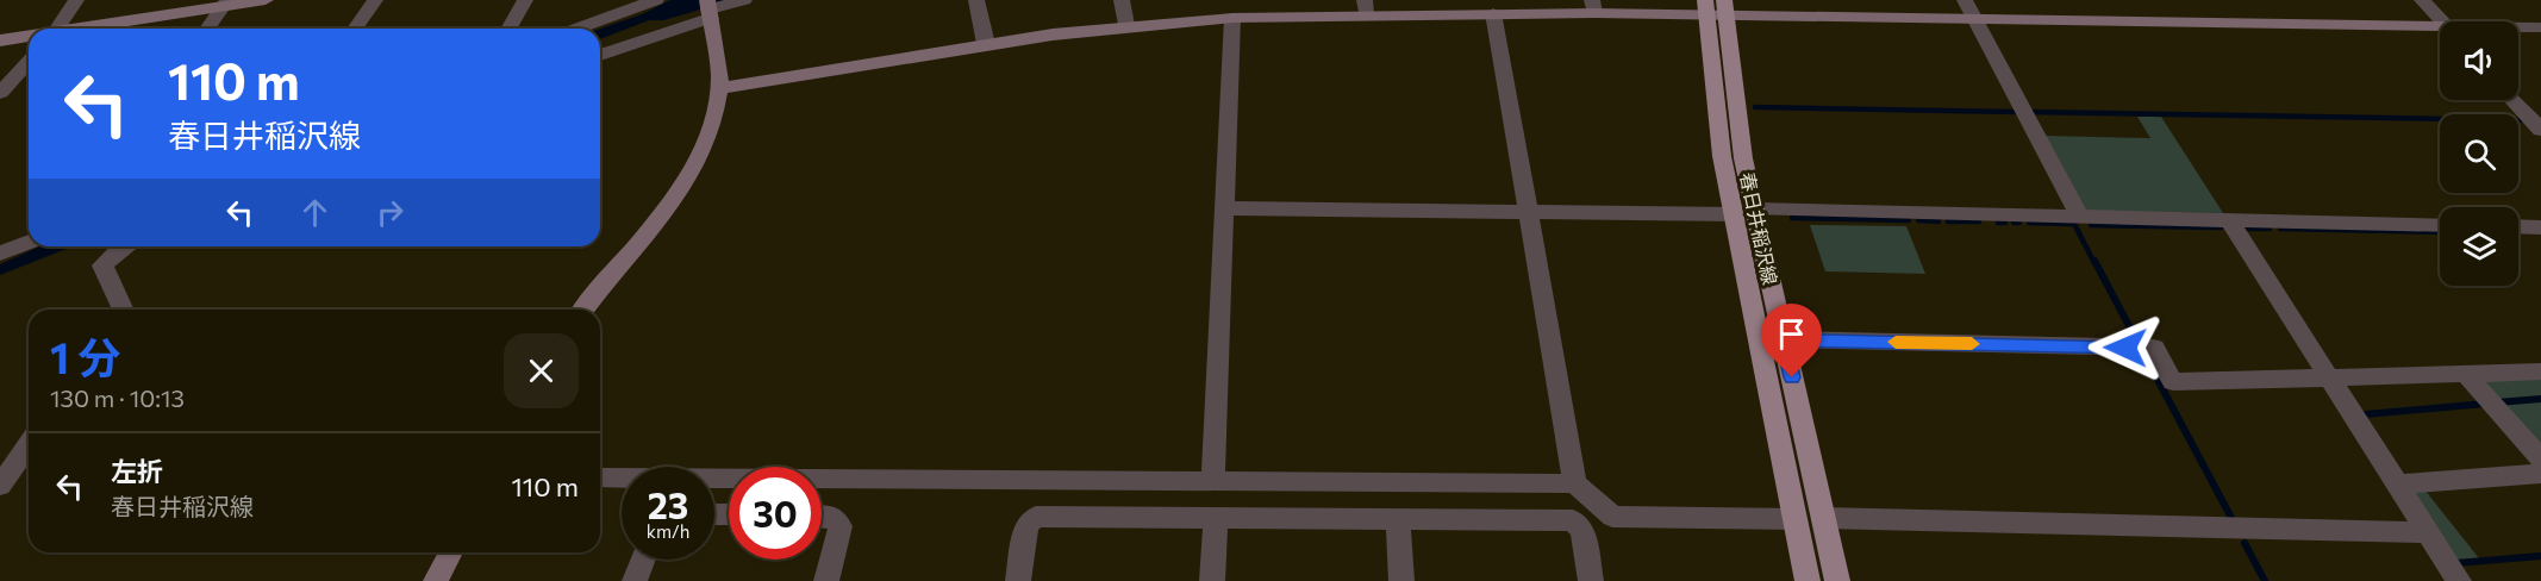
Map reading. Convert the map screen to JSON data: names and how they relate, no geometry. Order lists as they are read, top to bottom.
{
  "streets": {
    "main road": ["春日井稲沢線"]
  },
  "page": {
    "turn": ["110 m", "春日井稲沢線"],
    "heading": ["1 分", "130 m · 10:13"],
    "list": [
      {
        "name": "左折",
        "note": "春日井稲沢線",
        "value": "110 m"
      }
    ],
    "speed": "23 km/h",
    "limit": "30"
  }
}
